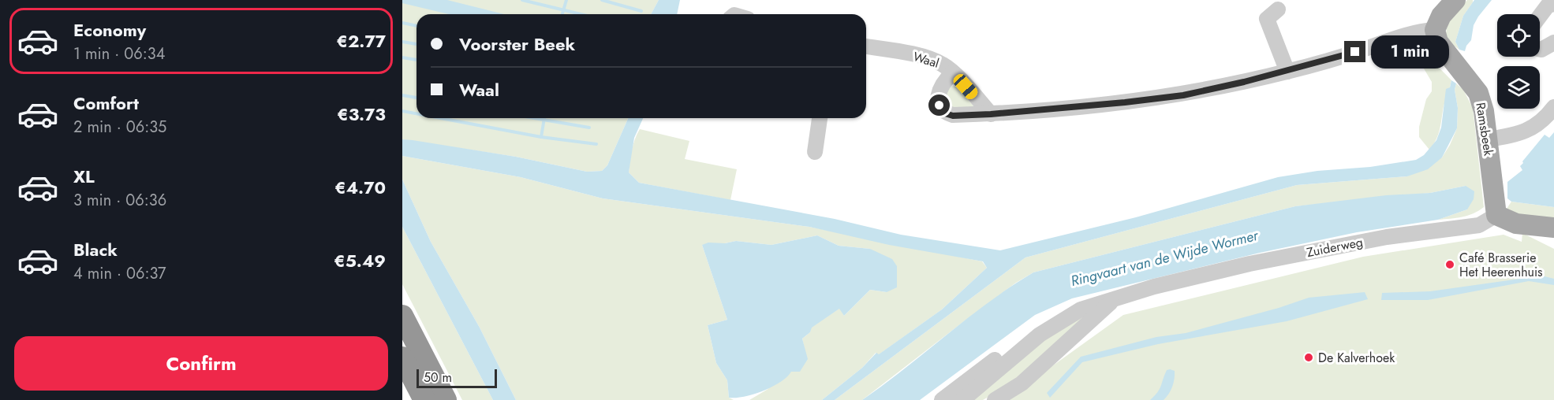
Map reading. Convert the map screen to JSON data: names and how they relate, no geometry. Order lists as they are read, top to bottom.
{
  "streets": {
    "main road": ["Ramsbeek"],
    "street": ["Waal", "Zuiderweg"]
  },
  "crossings": [
    ["Ramsbeek", "Zuiderweg"]
  ],
  "water": ["Ringvaart van de Wijde Wormer"],
  "places": ["Café Brasserie Het Heerenhuis", "De Kalverhoek"],
  "scale_bar": "50 m",
  "page": {
    "list": [
      {
        "name": "Economy",
        "note": "1 min · 06:34",
        "value": "€2.77"
      },
      {
        "name": "Comfort",
        "note": "2 min · 06:35",
        "value": "€3.73"
      },
      {
        "name": "XL",
        "note": "3 min · 06:36",
        "value": "€4.70"
      },
      {
        "name": "Black",
        "note": "4 min · 06:37",
        "value": "€5.49"
      }
    ],
    "banner": ["Voorster Beek", "Waal"],
    "bubble": "1 min",
    "buttons": "Confirm",
    "scale": "50 m"
  }
}
